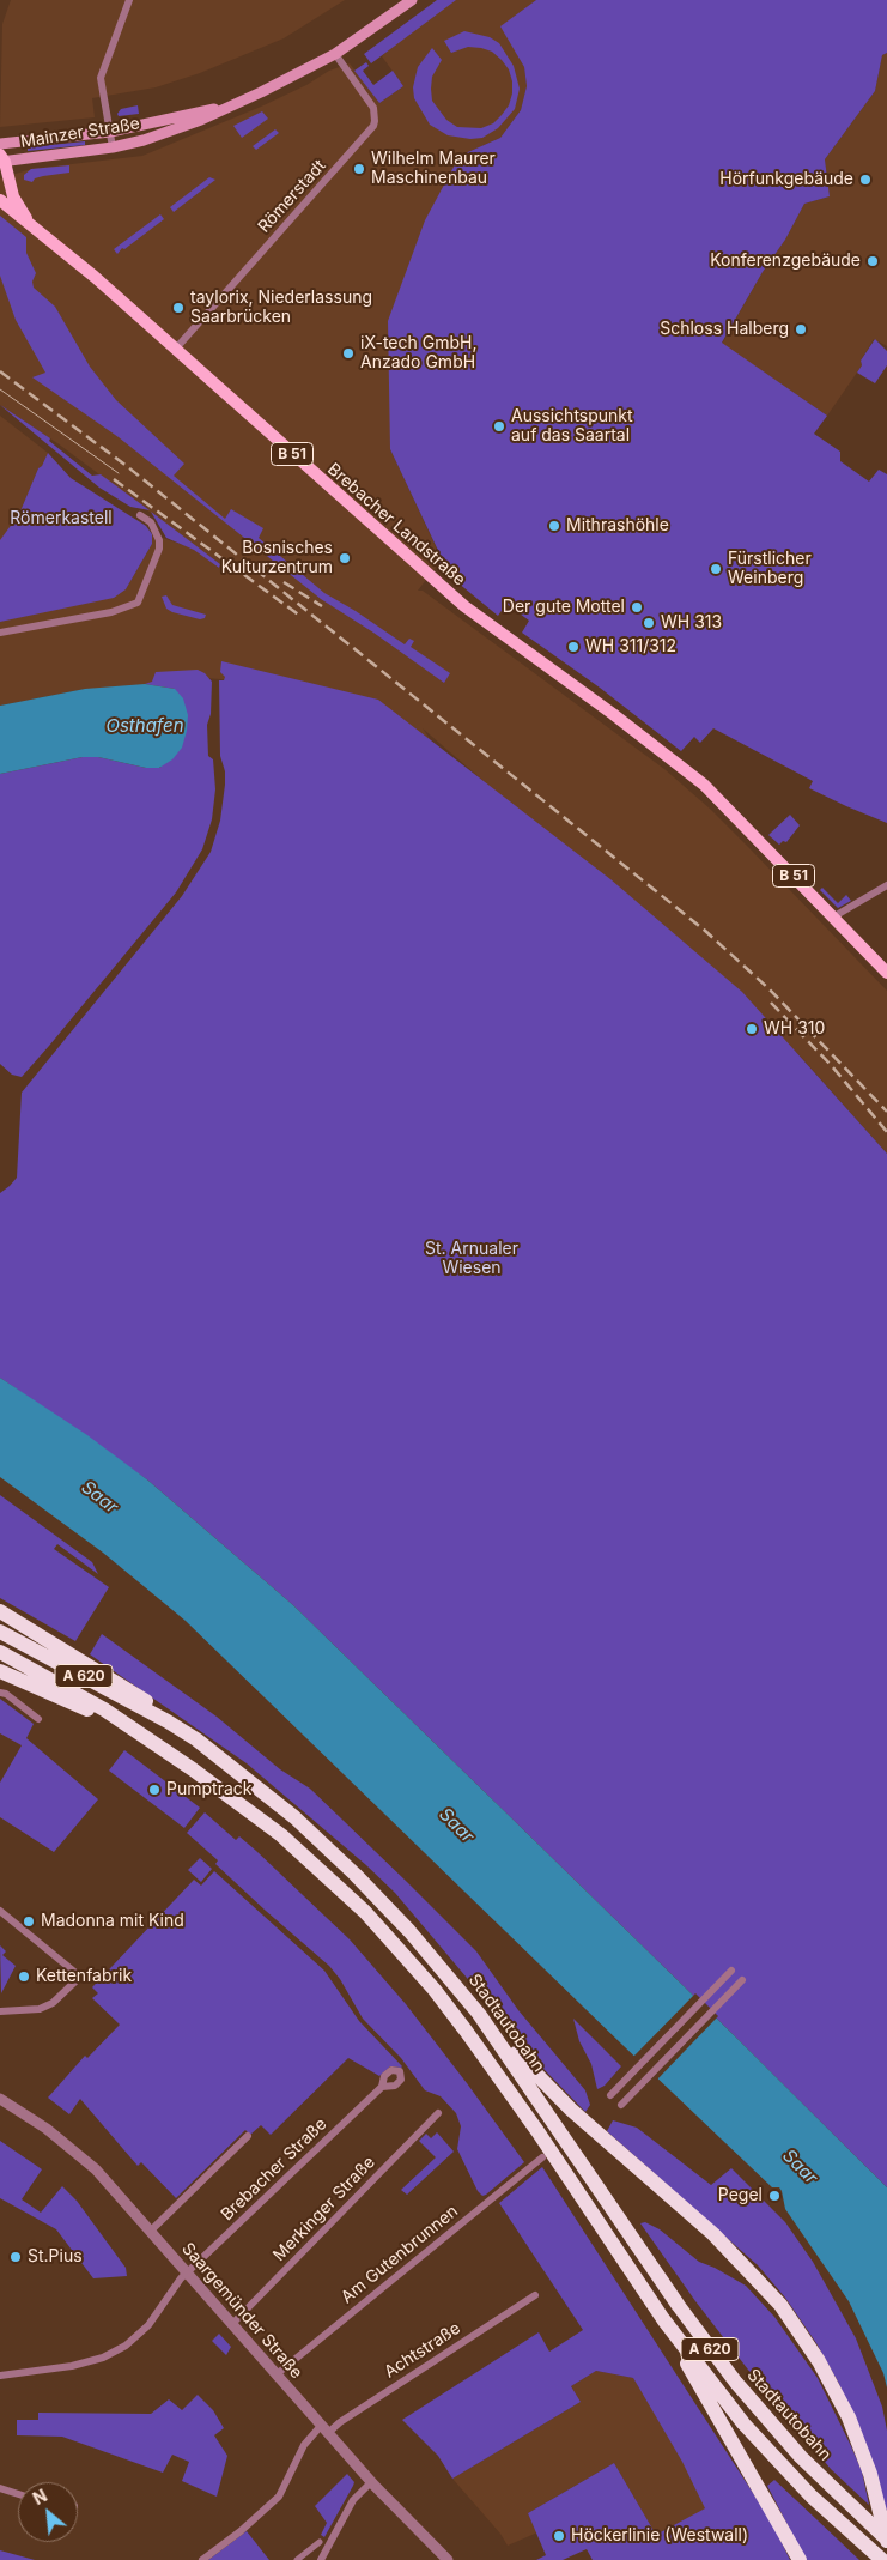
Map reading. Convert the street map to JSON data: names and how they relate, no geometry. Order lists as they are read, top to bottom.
{
  "streets": {
    "highway": ["A 620", "Stadtautobahn"],
    "main road": ["Mainzer Straße", "B 51", "Brebacher Landstraße"],
    "street": [
      "Römerstadt",
      "Brebacher Straße",
      "Merkinger Straße",
      "Am Gutenbrunnen",
      "Saargemünder Straße",
      "Achtstraße"
    ]
  },
  "crossings": [
    ["Mainzer Straße", "Römerstadt"],
    ["Mainzer Straße", "Brebacher Landstraße"],
    ["Römerstadt", "Brebacher Landstraße"],
    ["B 51", "Brebacher Landstraße"],
    ["Brebacher Straße", "Saargemünder Straße"],
    ["Merkinger Straße", "Saargemünder Straße"],
    ["Am Gutenbrunnen", "Saargemünder Straße"],
    ["Saargemünder Straße", "Achtstraße"]
  ],
  "water": ["Osthafen", "Saar"],
  "parks": ["Römerkastell", "St. Arnualer Wiesen"],
  "places": [
    "Wilhelm Maurer Maschinenbau",
    "Hörfunkgebäude",
    "Konferenzgebäude",
    "taylorix, Niederlassung Saarbrücken",
    "Schloss Halberg",
    "iX-tech GmbH, Anzado GmbH",
    "Aussichtspunkt auf das Saartal",
    "Mithrashöhle",
    "Bosnisches Kulturzentrum",
    "Fürstlicher Weinberg",
    "Der gute Mottel",
    "WH 313",
    "WH 311/312",
    "WH 310",
    "Pumptrack",
    "Madonna mit Kind",
    "Kettenfabrik",
    "Pegel",
    "St.Pius",
    "Höckerlinie (Westwall)"
  ],
  "north": "top left"
}
